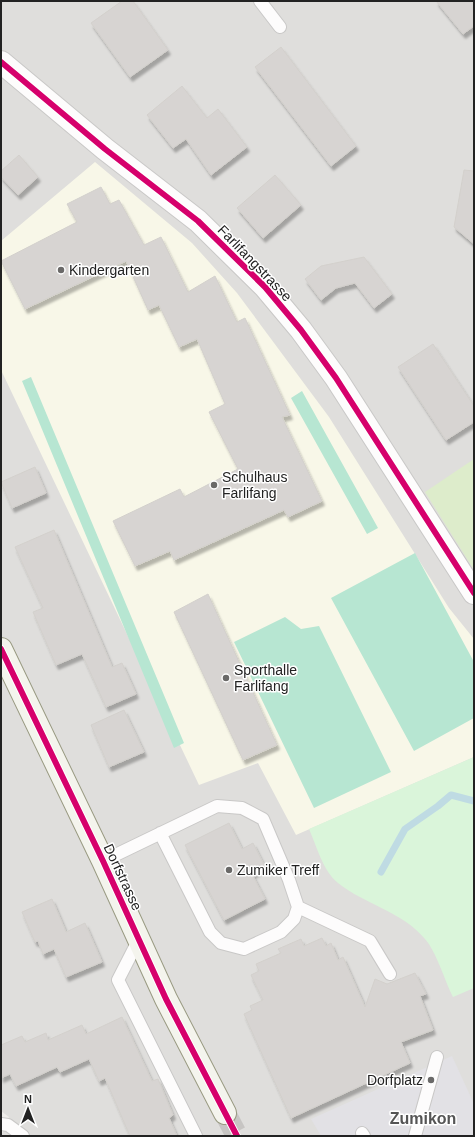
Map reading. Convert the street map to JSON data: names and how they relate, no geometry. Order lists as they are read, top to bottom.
{
  "streets": {
    "street": ["Farlifangstrasse", "Dorfstrasse"]
  },
  "districts": ["Zumikon"],
  "places": [
    "Kindergarten",
    "Schulhaus Farlifang",
    "Sporthalle Farlifang",
    "Zumiker Treff",
    "Dorfplatz"
  ],
  "north": "top"
}
